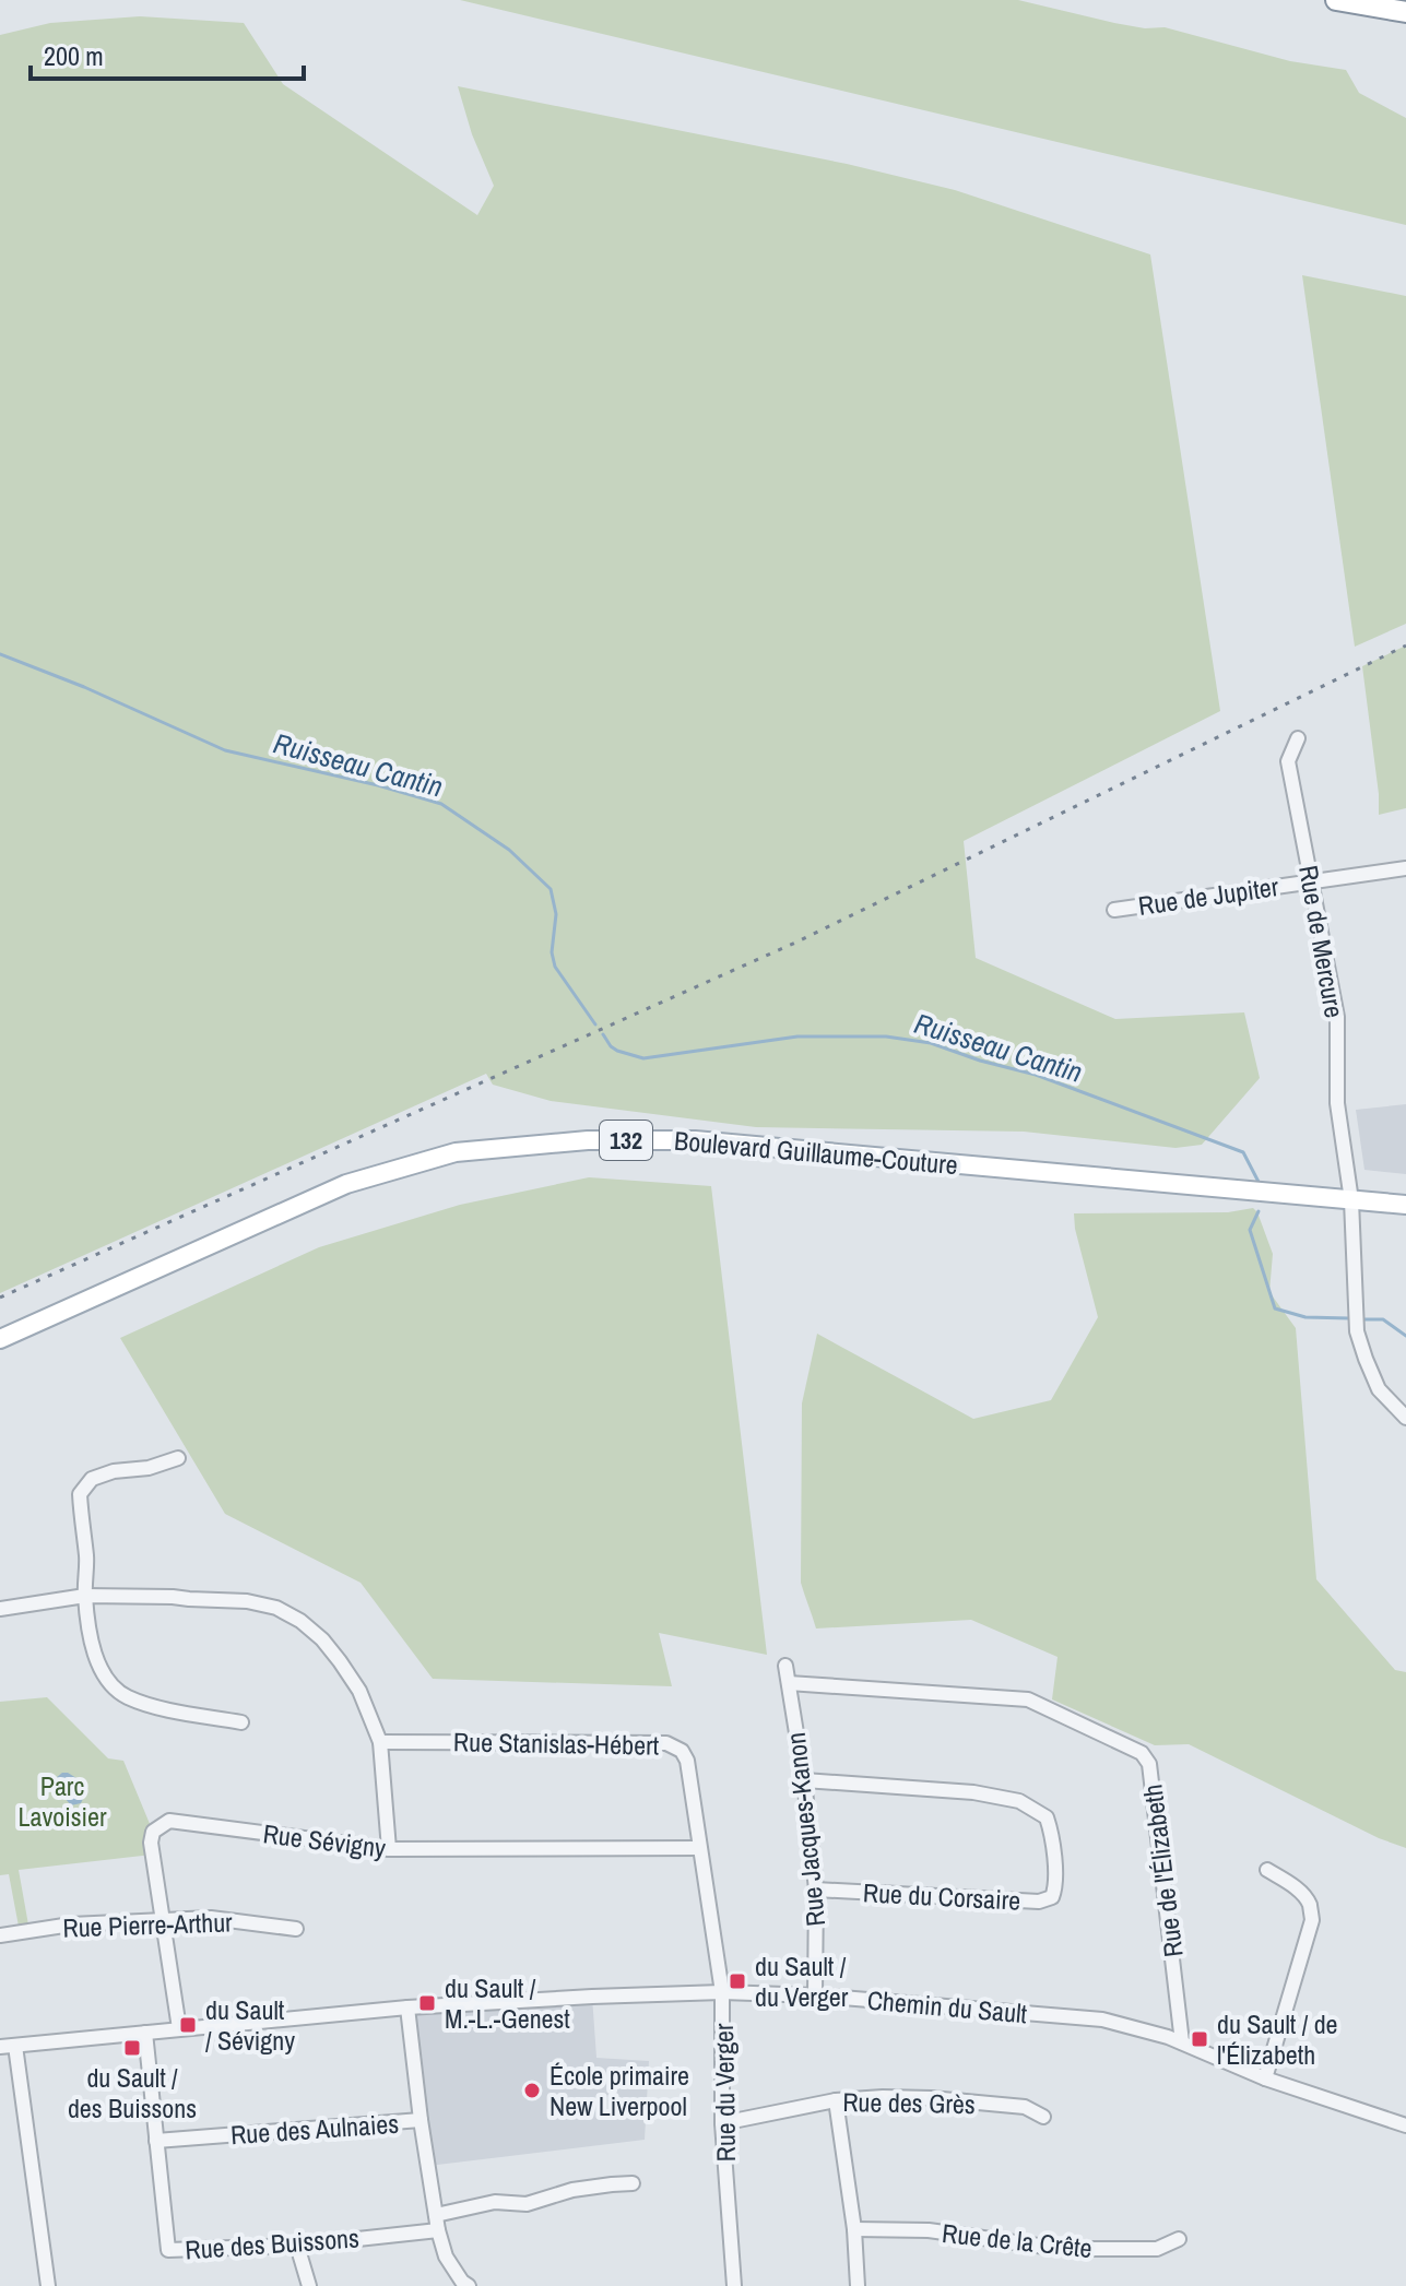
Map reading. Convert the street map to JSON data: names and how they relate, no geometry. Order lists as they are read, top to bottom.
{
  "streets": {
    "main road": ["132", "Boulevard Guillaume-Couture"],
    "street": [
      "Rue de Jupiter",
      "Rue de Mercure",
      "Rue Stanislas-Hébert",
      "Rue Jacques-Kanon",
      "Rue Sévigny",
      "Rue de l'Élizabeth",
      "Rue du Corsaire",
      "Rue Pierre-Arthur",
      "Chemin du Sault",
      "Rue du Verger",
      "Rue des Grès",
      "Rue des Aulnaies",
      "Rue de la Crête",
      "Rue des Buissons"
    ]
  },
  "crossings": [
    ["Rue de Jupiter", "Rue de Mercure"],
    ["Rue de Mercure", "Boulevard Guillaume-Couture"],
    ["Rue Stanislas-Hébert", "Rue Sévigny"],
    ["Rue Stanislas-Hébert", "Rue du Verger"],
    ["Rue Jacques-Kanon", "Rue de l'Élizabeth"],
    ["Rue Jacques-Kanon", "Rue du Corsaire"],
    ["Rue Jacques-Kanon", "Chemin du Sault"],
    ["Rue Sévigny", "Rue Pierre-Arthur"],
    ["Rue Sévigny", "Chemin du Sault"],
    ["Rue Sévigny", "Rue du Verger"],
    ["Rue de l'Élizabeth", "Chemin du Sault"],
    ["Chemin du Sault", "Rue du Verger"],
    ["Chemin du Sault", "Rue des Buissons"],
    ["Rue du Verger", "Rue des Grès"],
    ["Rue des Aulnaies", "Rue des Buissons"]
  ],
  "water": ["Ruisseau Cantin"],
  "parks": ["Parc Lavoisier"],
  "places": {
    "transit": [
      "du Sault / du Verger",
      "du Sault / M.-L.-Genest",
      "du Sault / Sévigny",
      "du Sault / de l'Élizabeth",
      "du Sault / des Buissons"
    ],
    "other": ["École primaire New Liverpool"]
  },
  "scale_bar": "200 m"
}
